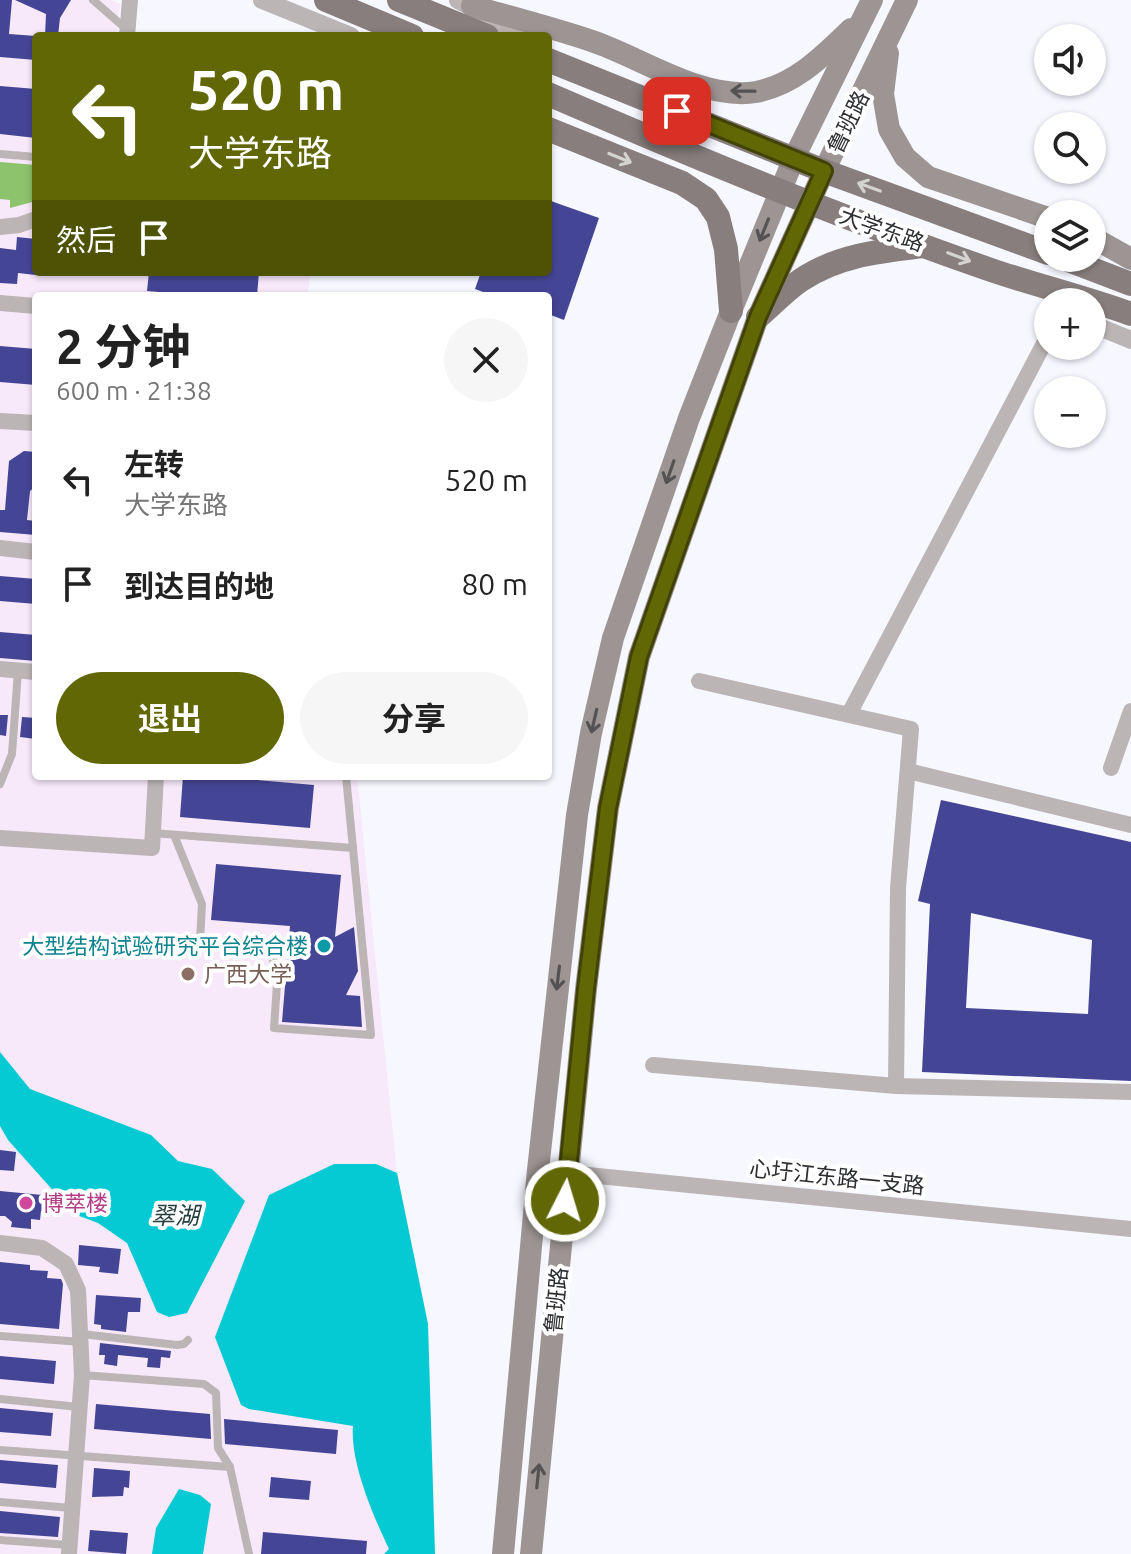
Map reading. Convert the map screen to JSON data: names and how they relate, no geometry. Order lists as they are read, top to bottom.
{
  "streets": {
    "main road": ["鲁班路", "大学东路"],
    "street": ["心圩江东路一支路"]
  },
  "crossings": [
    ["鲁班路", "大学东路"],
    ["鲁班路", "心圩江东路一支路"]
  ],
  "water": ["翠湖"],
  "places": ["大型结构试验研究平台综合楼", "广西大学", "博萃楼"],
  "page": {
    "map_buttons": ["+", "−"],
    "turn": ["520 m", "大学东路"],
    "then": "然后",
    "heading": ["2 分钟", "600 m · 21:38"],
    "list": [
      {
        "name": "左转",
        "note": "大学东路",
        "value": "520 m"
      },
      {
        "name": "到达目的地",
        "value": "80 m"
      }
    ],
    "buttons": ["退出", "分享"]
  }
}
